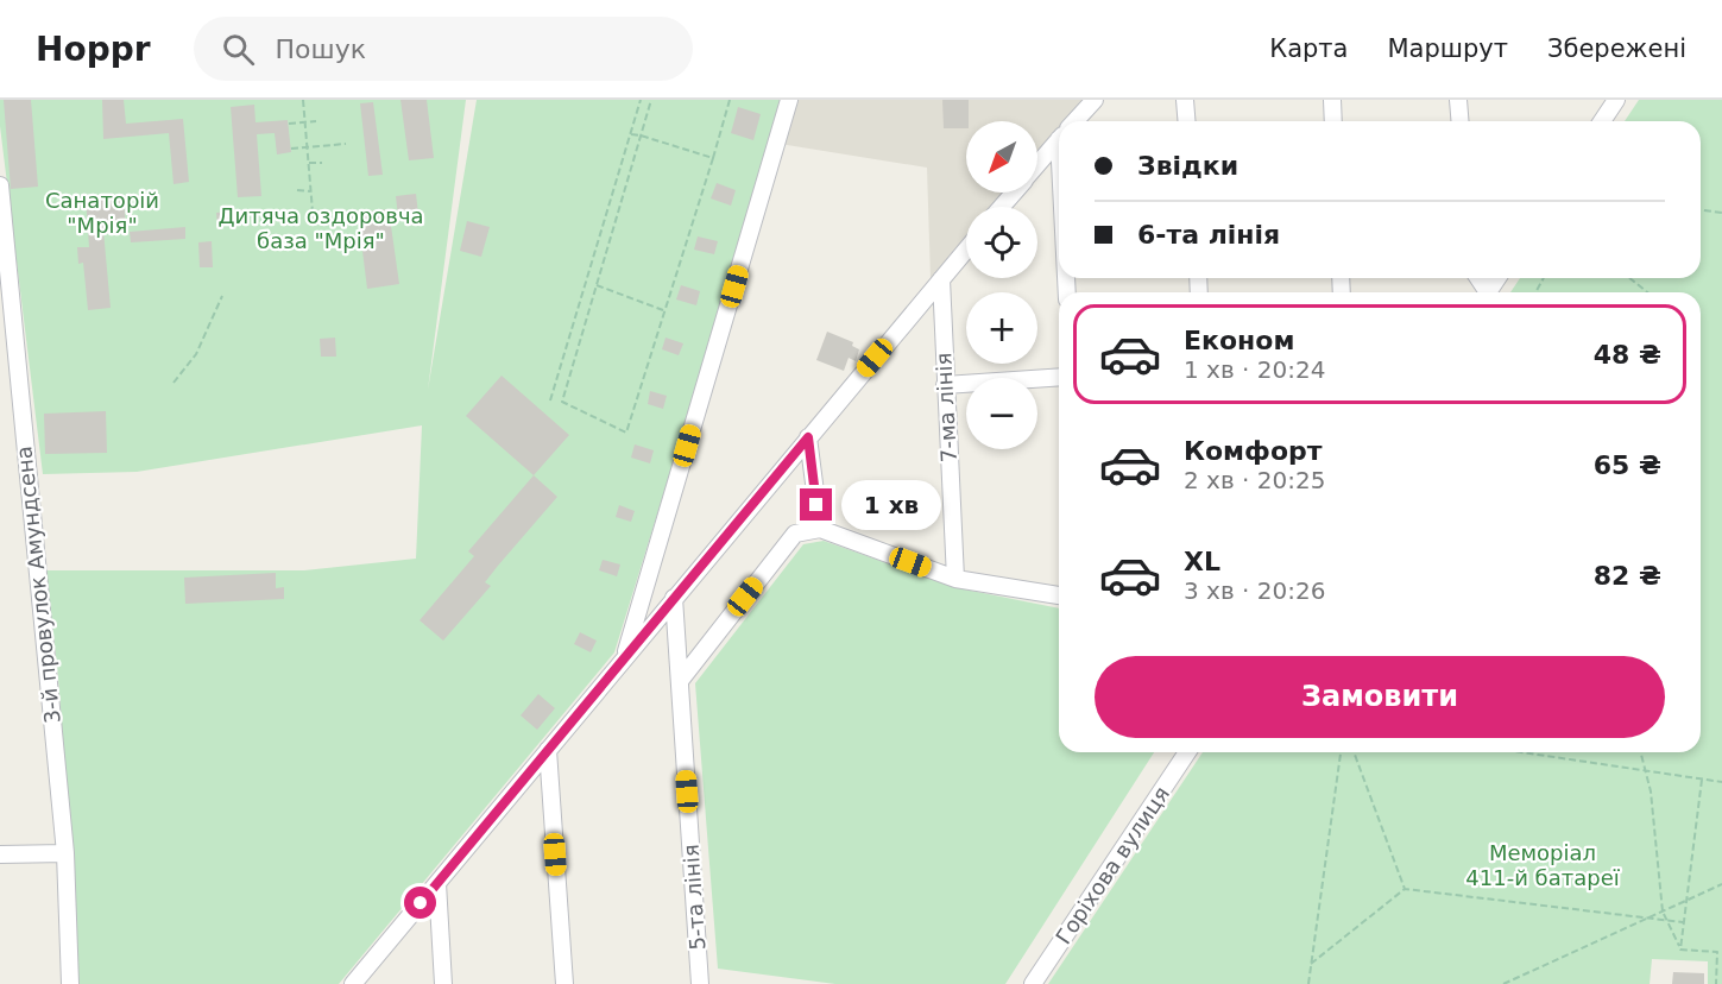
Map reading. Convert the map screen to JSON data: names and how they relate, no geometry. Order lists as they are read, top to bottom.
{
  "streets": {
    "street": [
      "7-ма лінія",
      "3-й провулок Амундсена",
      "Горіхова вулиця",
      "5-та лінія"
    ]
  },
  "parks": ["Санаторій \"Мрія\"", "Дитяча оздоровча база \"Мрія\"", "Меморіал 411-й батареї"],
  "north": "bottom left",
  "page": {
    "header": "Hoppr",
    "search": "Пошук",
    "nav": ["Карта", "Маршрут", "Збережені"],
    "map_buttons": ["+", "−"],
    "banner": ["Звідки", "6-та лінія"],
    "list": [
      {
        "name": "Економ",
        "note": "1 хв · 20:24",
        "value": "48 ₴"
      },
      {
        "name": "Комфорт",
        "note": "2 хв · 20:25",
        "value": "65 ₴"
      },
      {
        "name": "XL",
        "note": "3 хв · 20:26",
        "value": "82 ₴"
      }
    ],
    "bubble": "1 хв",
    "buttons": "Замовити"
  }
}
